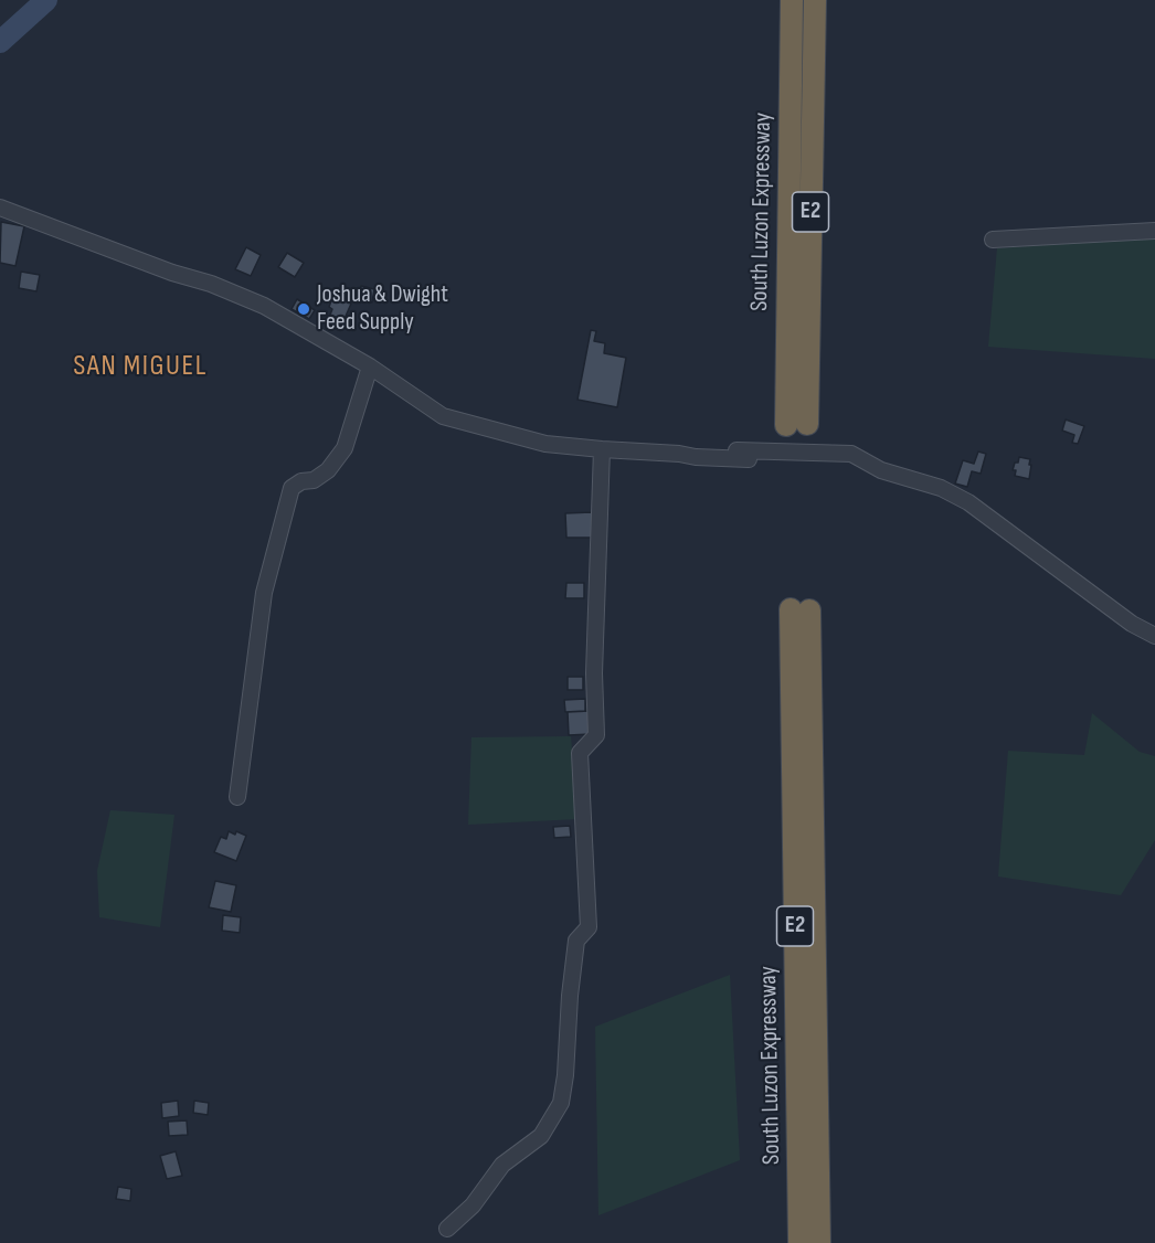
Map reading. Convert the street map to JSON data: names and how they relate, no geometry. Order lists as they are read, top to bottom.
{
  "streets": {
    "highway": ["South Luzon Expressway", "E2"]
  },
  "districts": ["SAN MIGUEL"],
  "places": ["Joshua & Dwight Feed Supply"]
}
